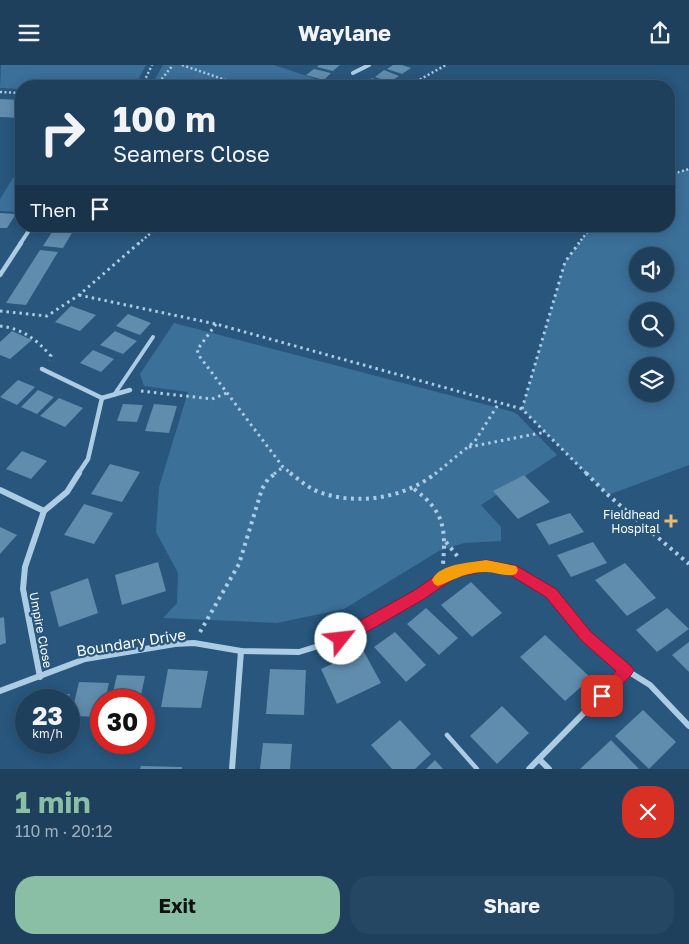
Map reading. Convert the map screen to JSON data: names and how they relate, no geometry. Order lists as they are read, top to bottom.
{
  "streets": {
    "street": ["Umpire Close", "Boundary Drive"]
  },
  "crossings": [
    ["Umpire Close", "Boundary Drive"]
  ],
  "places": {
    "health": ["Fieldhead Hospital"]
  },
  "page": {
    "header": "Waylane",
    "turn": ["100 m", "Seamers Close"],
    "then": "Then",
    "speed": "23 km/h",
    "limit": "30",
    "heading": ["1 min", "110 m · 20:12"],
    "buttons": ["Exit", "Share"]
  }
}
